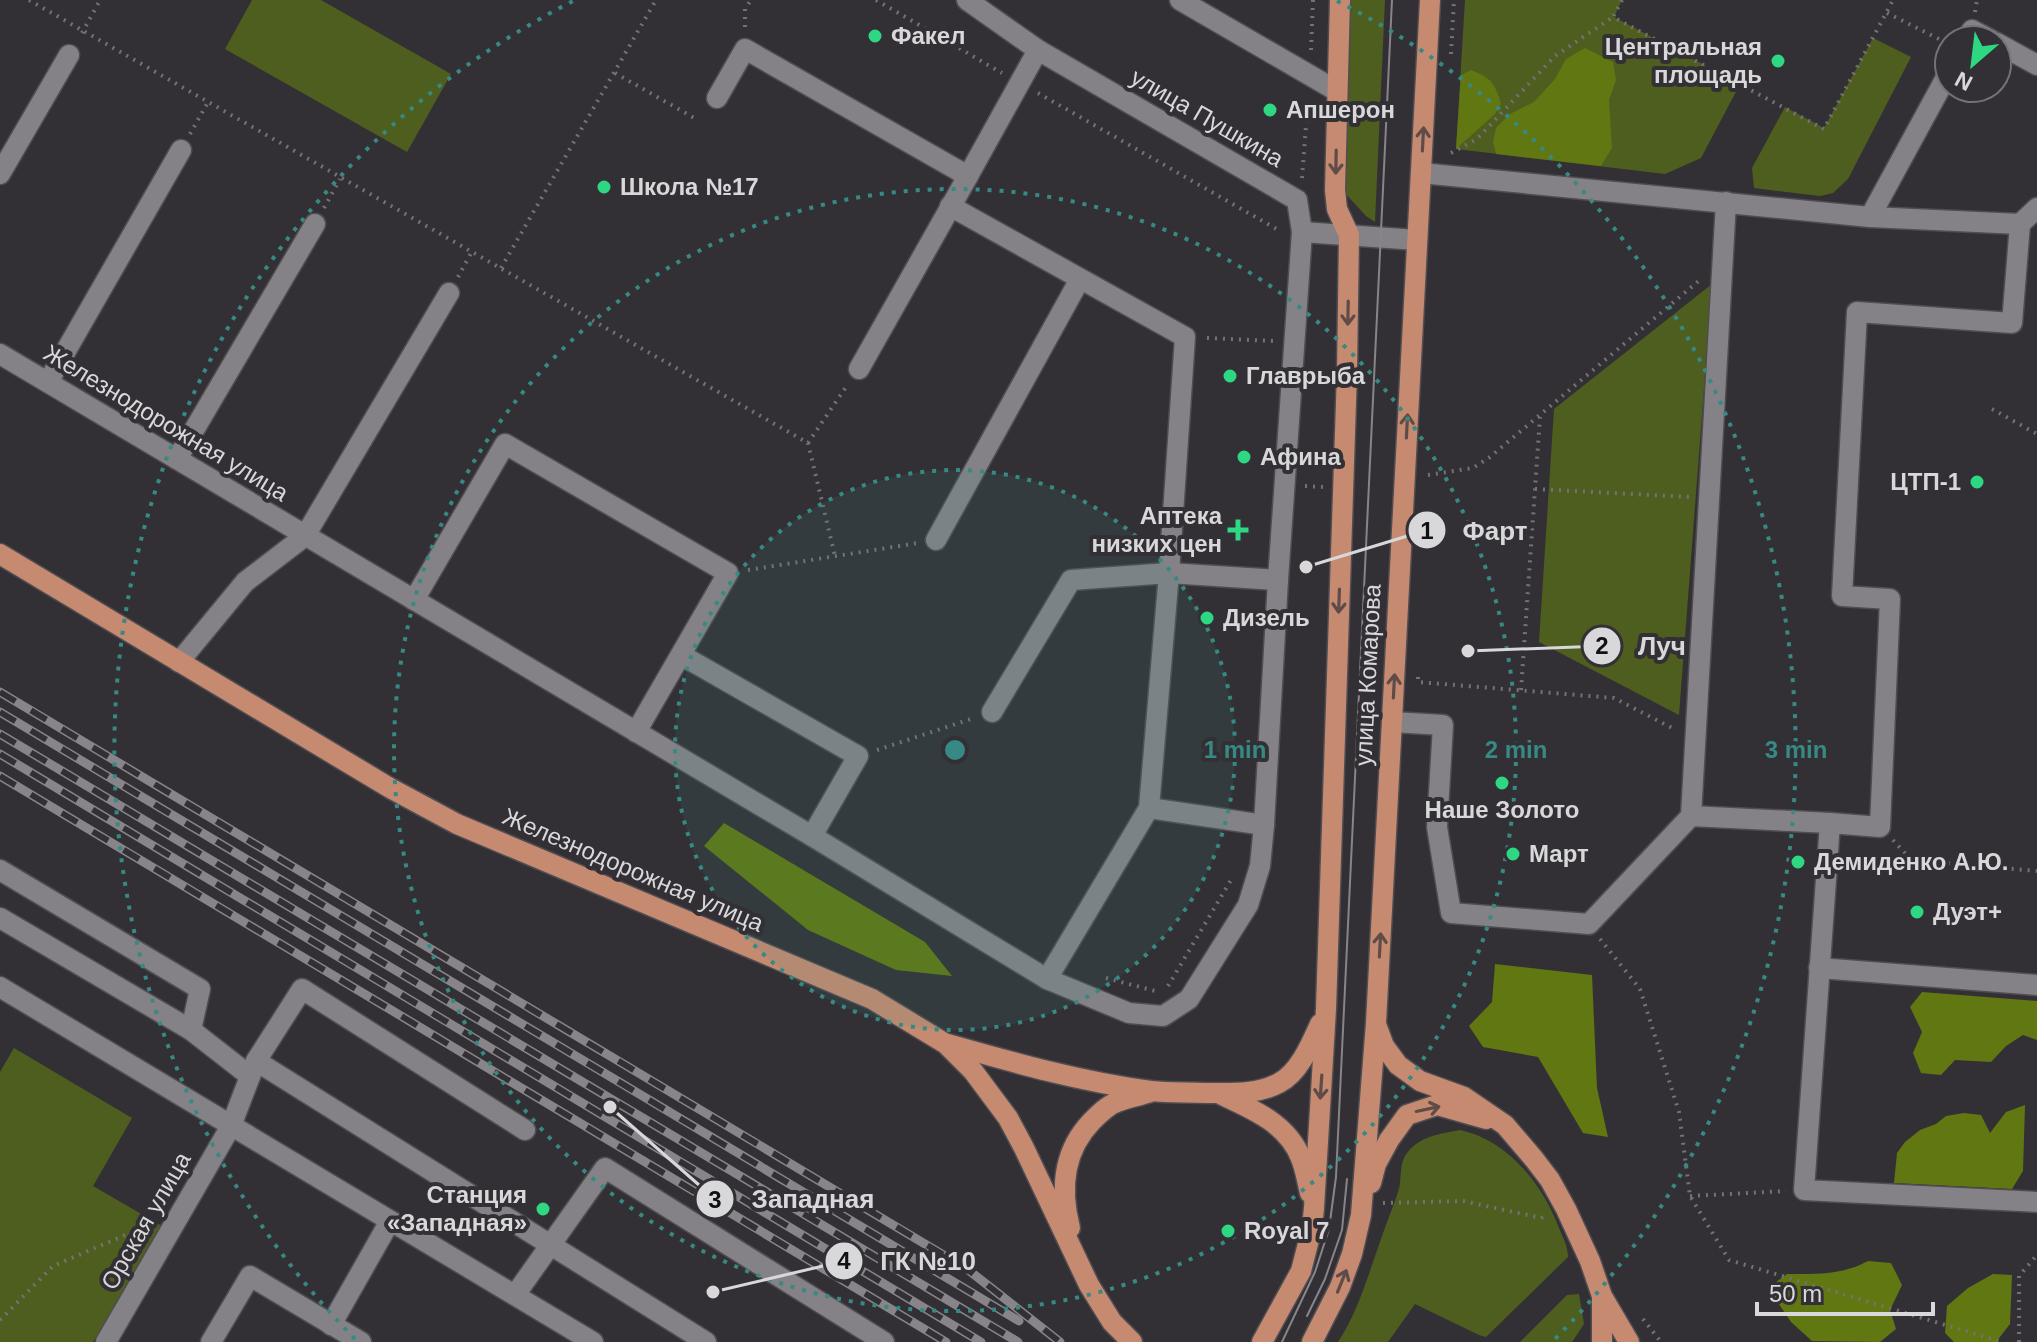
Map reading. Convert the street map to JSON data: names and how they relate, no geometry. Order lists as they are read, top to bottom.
{
  "streets": {
    "main road": ["Железнодорожная улица", "улица Комарова"],
    "street": ["улица Пушкина", "Орская улица"]
  },
  "places": {
    "other": [
      "Факел",
      "Центральная площадь",
      "Апшерон",
      "Школа №17",
      "Главрыба",
      "Афина",
      "ЦТП-1",
      "Фарт",
      "Дизель",
      "Луч",
      "Наше Золото",
      "Март",
      "Демиденко А.Ю.",
      "Дуэт+",
      "Западная",
      "Станция «Западная»",
      "Royal 7",
      "ГК №10"
    ],
    "health": ["Аптека низких цен"]
  },
  "scale_bar": "50 m",
  "north": "bottom left",
  "rings": ["1 min", "2 min", "3 min"]
}
